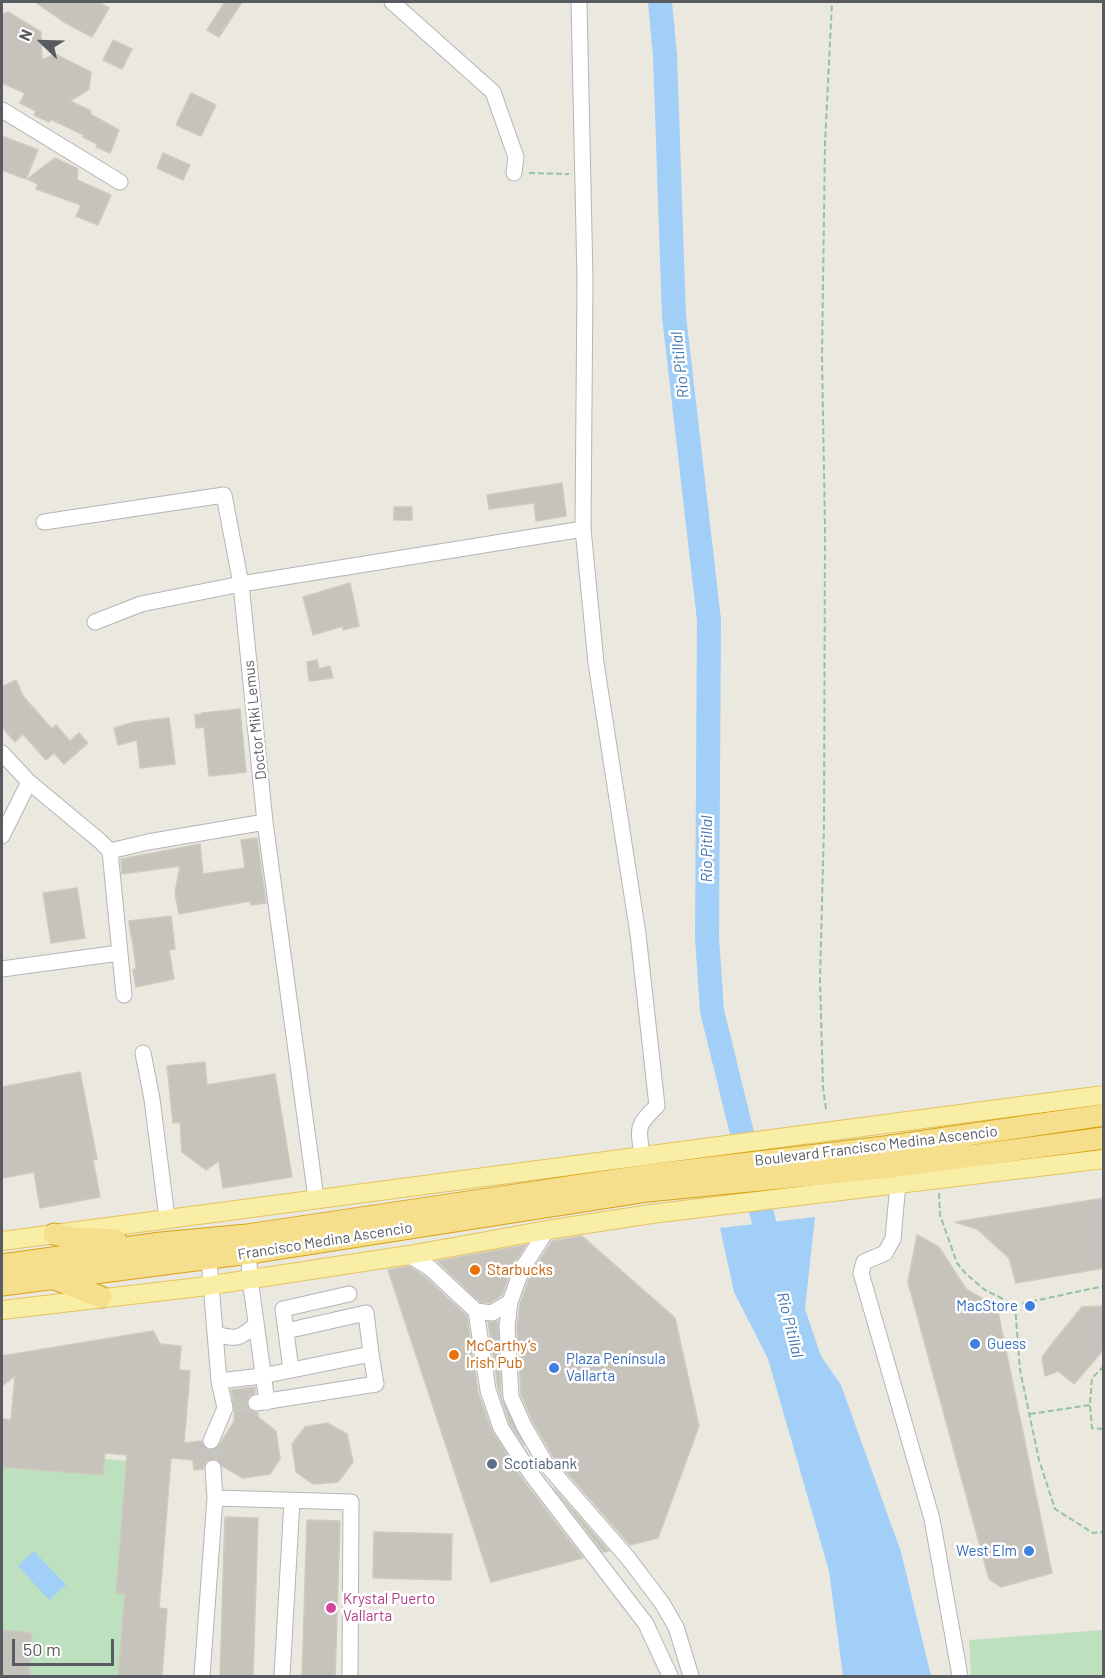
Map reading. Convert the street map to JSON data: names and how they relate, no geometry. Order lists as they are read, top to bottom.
{
  "streets": {
    "highway": ["Boulevard Francisco Medina Ascencio", "Francisco Medina Ascencio"],
    "street": ["Doctor Miki Lemus"]
  },
  "crossings": [
    ["Boulevard Francisco Medina Ascencio", "Francisco Medina Ascencio"]
  ],
  "water": ["Rio Pitillal"],
  "places": [
    "Starbucks",
    "MacStore",
    "Guess",
    "McCarthy’s Irish Pub",
    "Plaza Península Vallarta",
    "Scotiabank",
    "West Elm",
    "Krystal Puerto Vallarta"
  ],
  "scale_bar": "50 m",
  "north": "top left"
}
